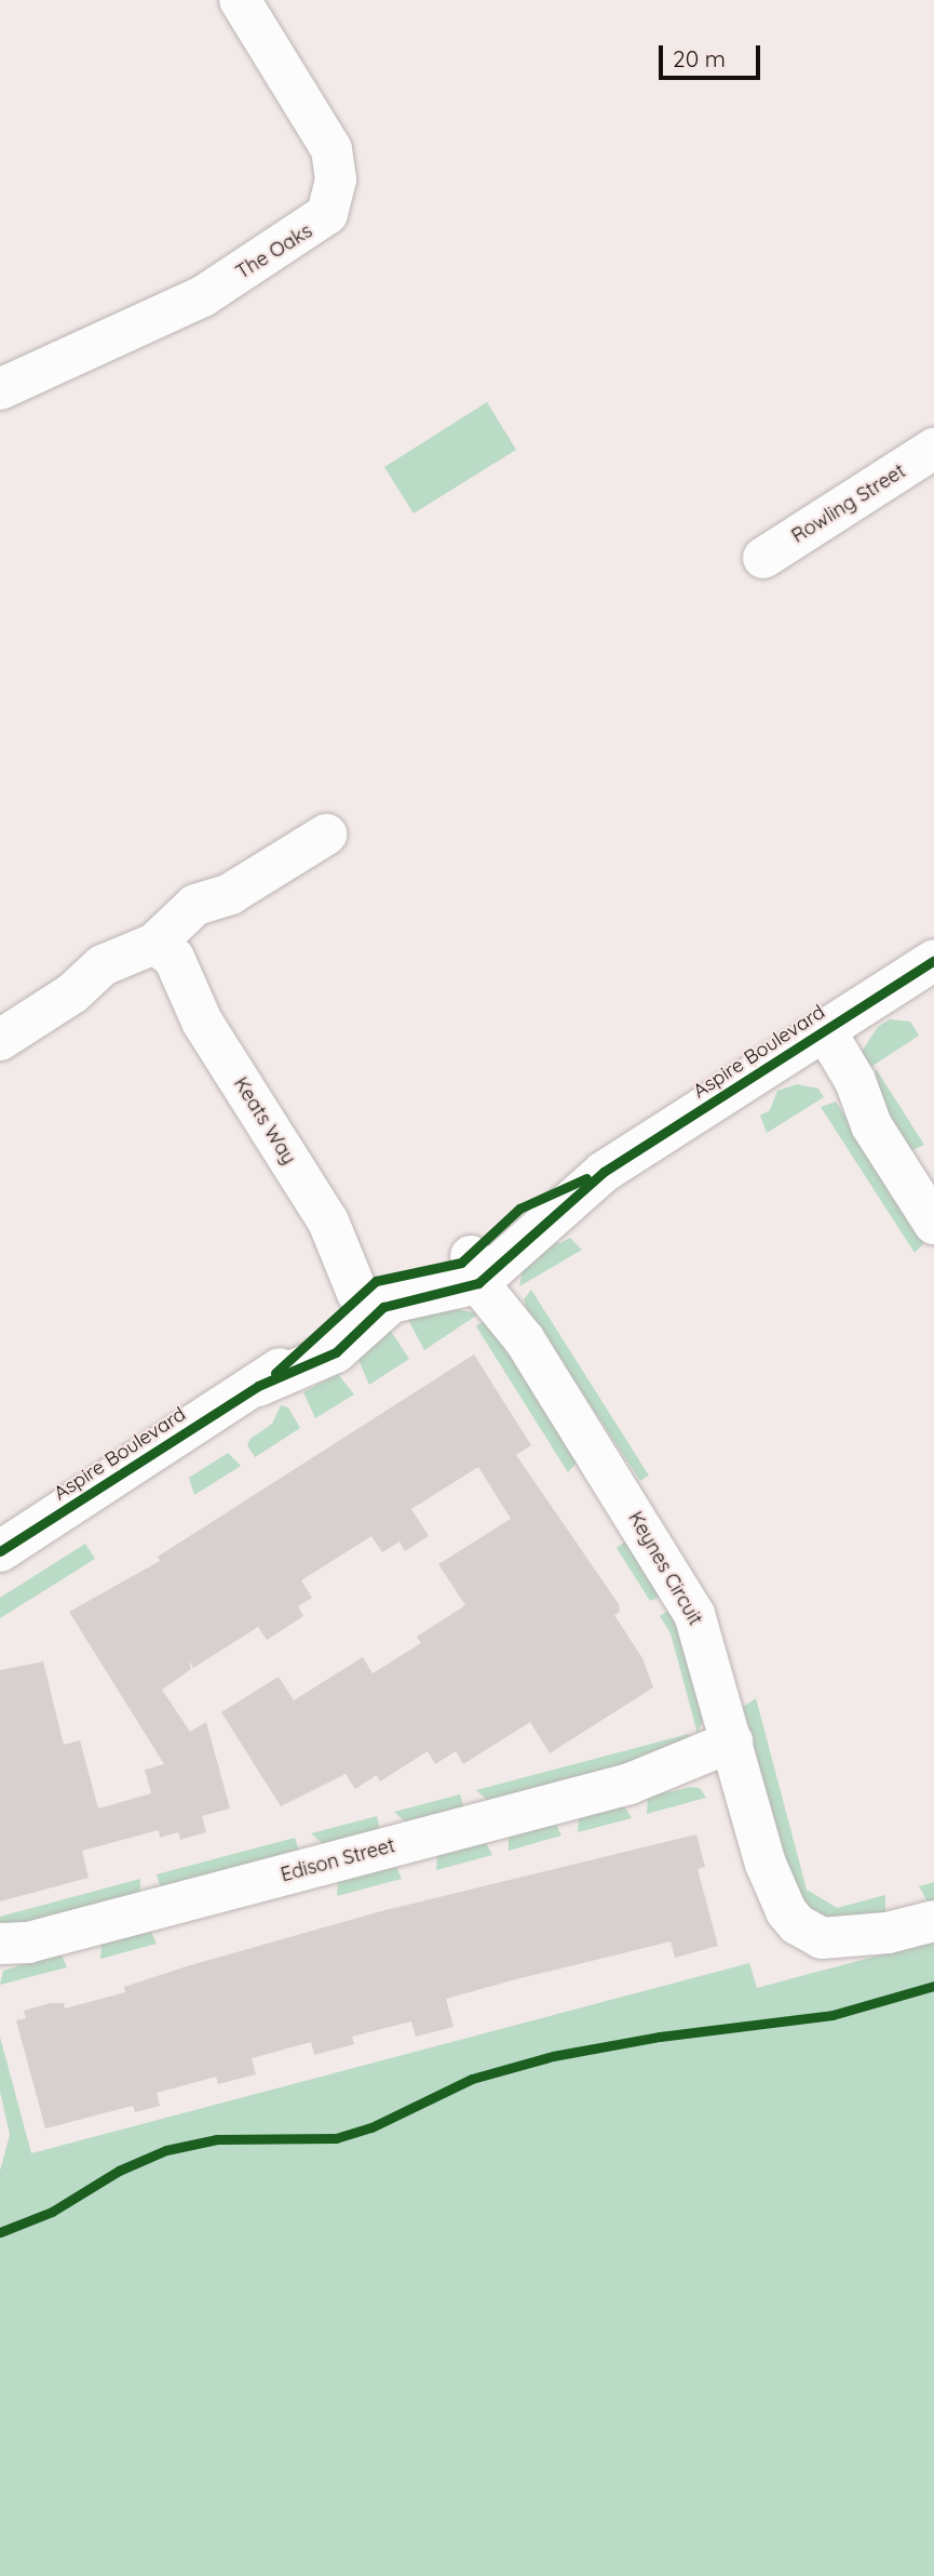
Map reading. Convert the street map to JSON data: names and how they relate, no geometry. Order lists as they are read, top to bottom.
{
  "streets": {
    "street": [
      "The Oaks",
      "Rowling Street",
      "Aspire Boulevard",
      "Keats Way",
      "Keynes Circuit",
      "Edison Street"
    ]
  },
  "crossings": [
    ["Aspire Boulevard", "Keats Way"],
    ["Aspire Boulevard", "Keynes Circuit"],
    ["Keynes Circuit", "Edison Street"]
  ],
  "scale_bar": "20 m"
}
